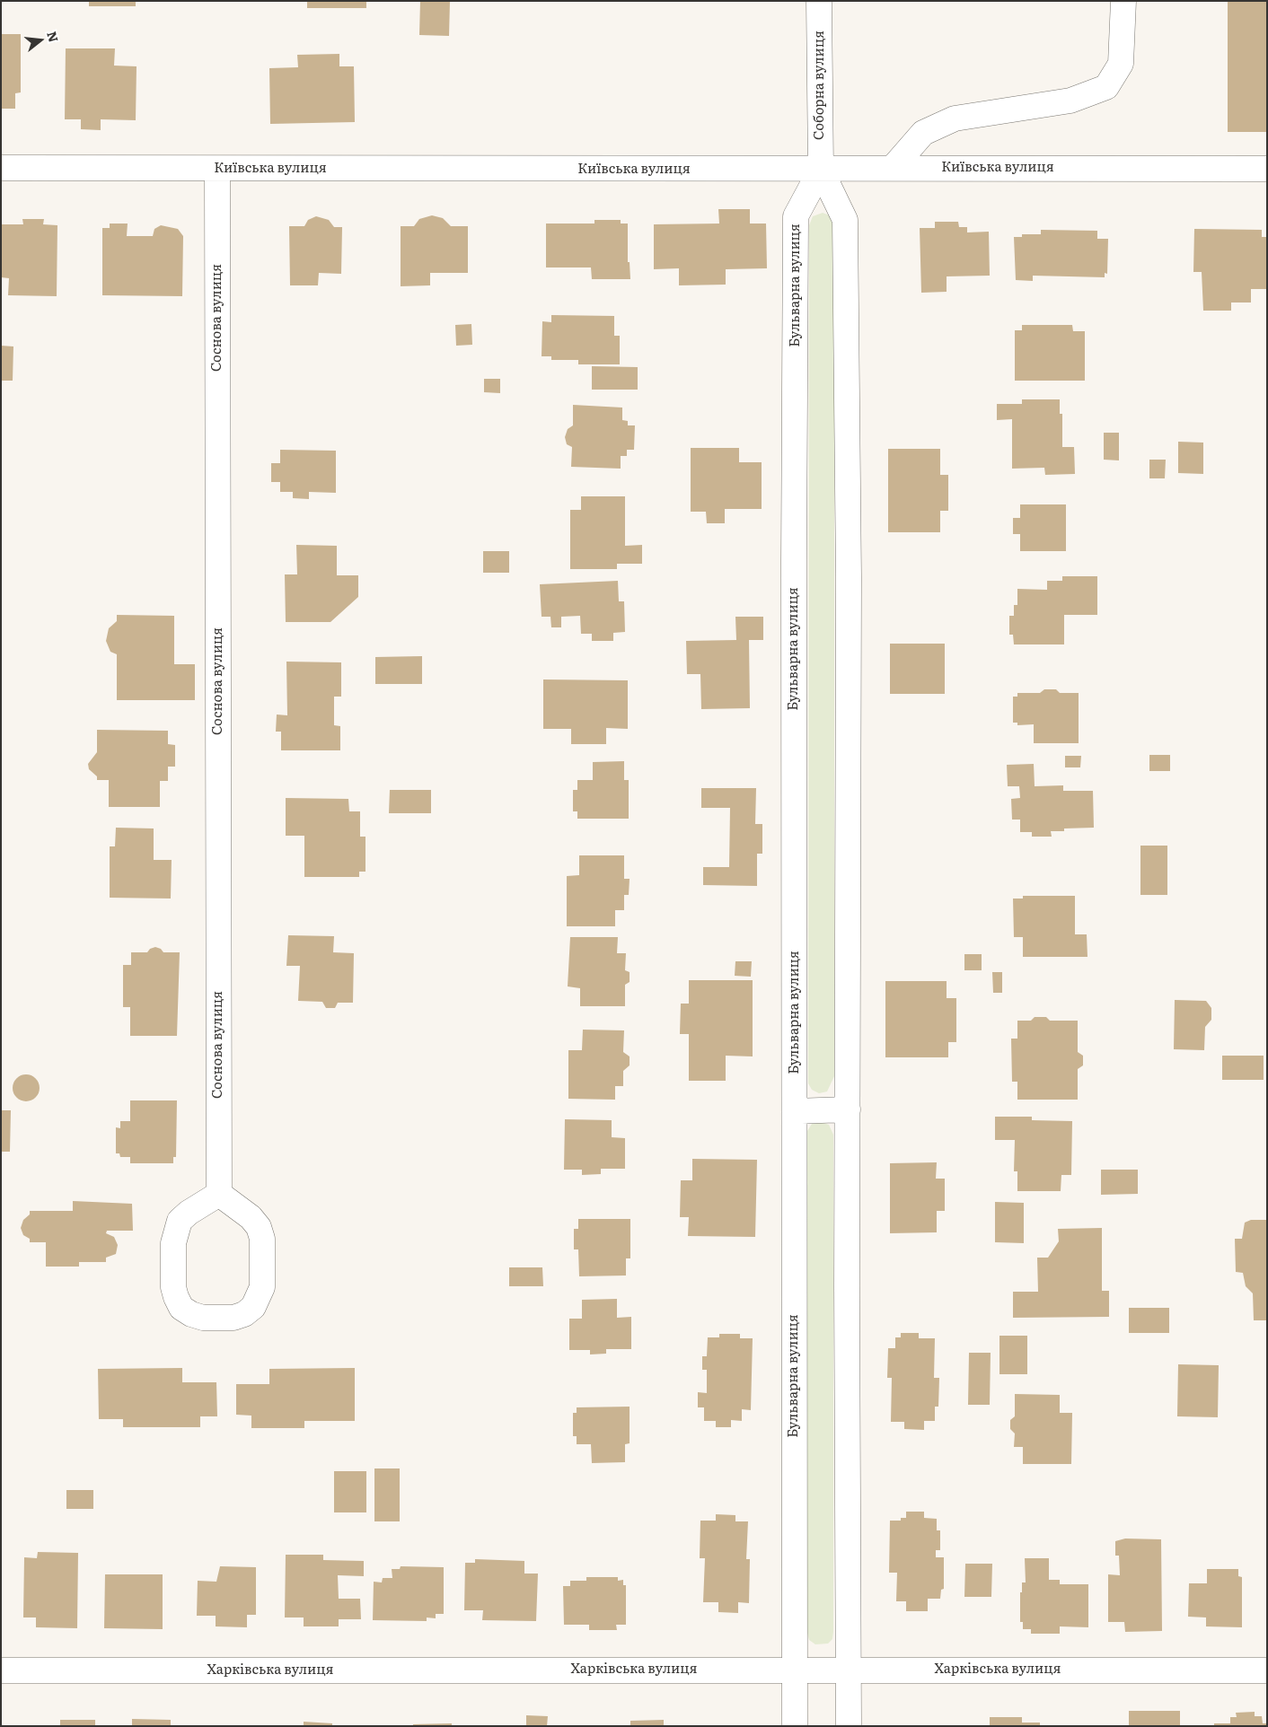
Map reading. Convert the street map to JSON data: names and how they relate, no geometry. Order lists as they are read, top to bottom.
{
  "streets": {
    "street": [
      "Соборна вулиця",
      "Київська вулиця",
      "Бульварна вулиця",
      "Соснова вулиця",
      "Харківська вулиця"
    ]
  },
  "crossings": [
    ["Соборна вулиця", "Київська вулиця"],
    ["Соборна вулиця", "Бульварна вулиця"],
    ["Київська вулиця", "Бульварна вулиця"],
    ["Київська вулиця", "Соснова вулиця"],
    ["Бульварна вулиця", "Харківська вулиця"]
  ],
  "north": "right"
}
